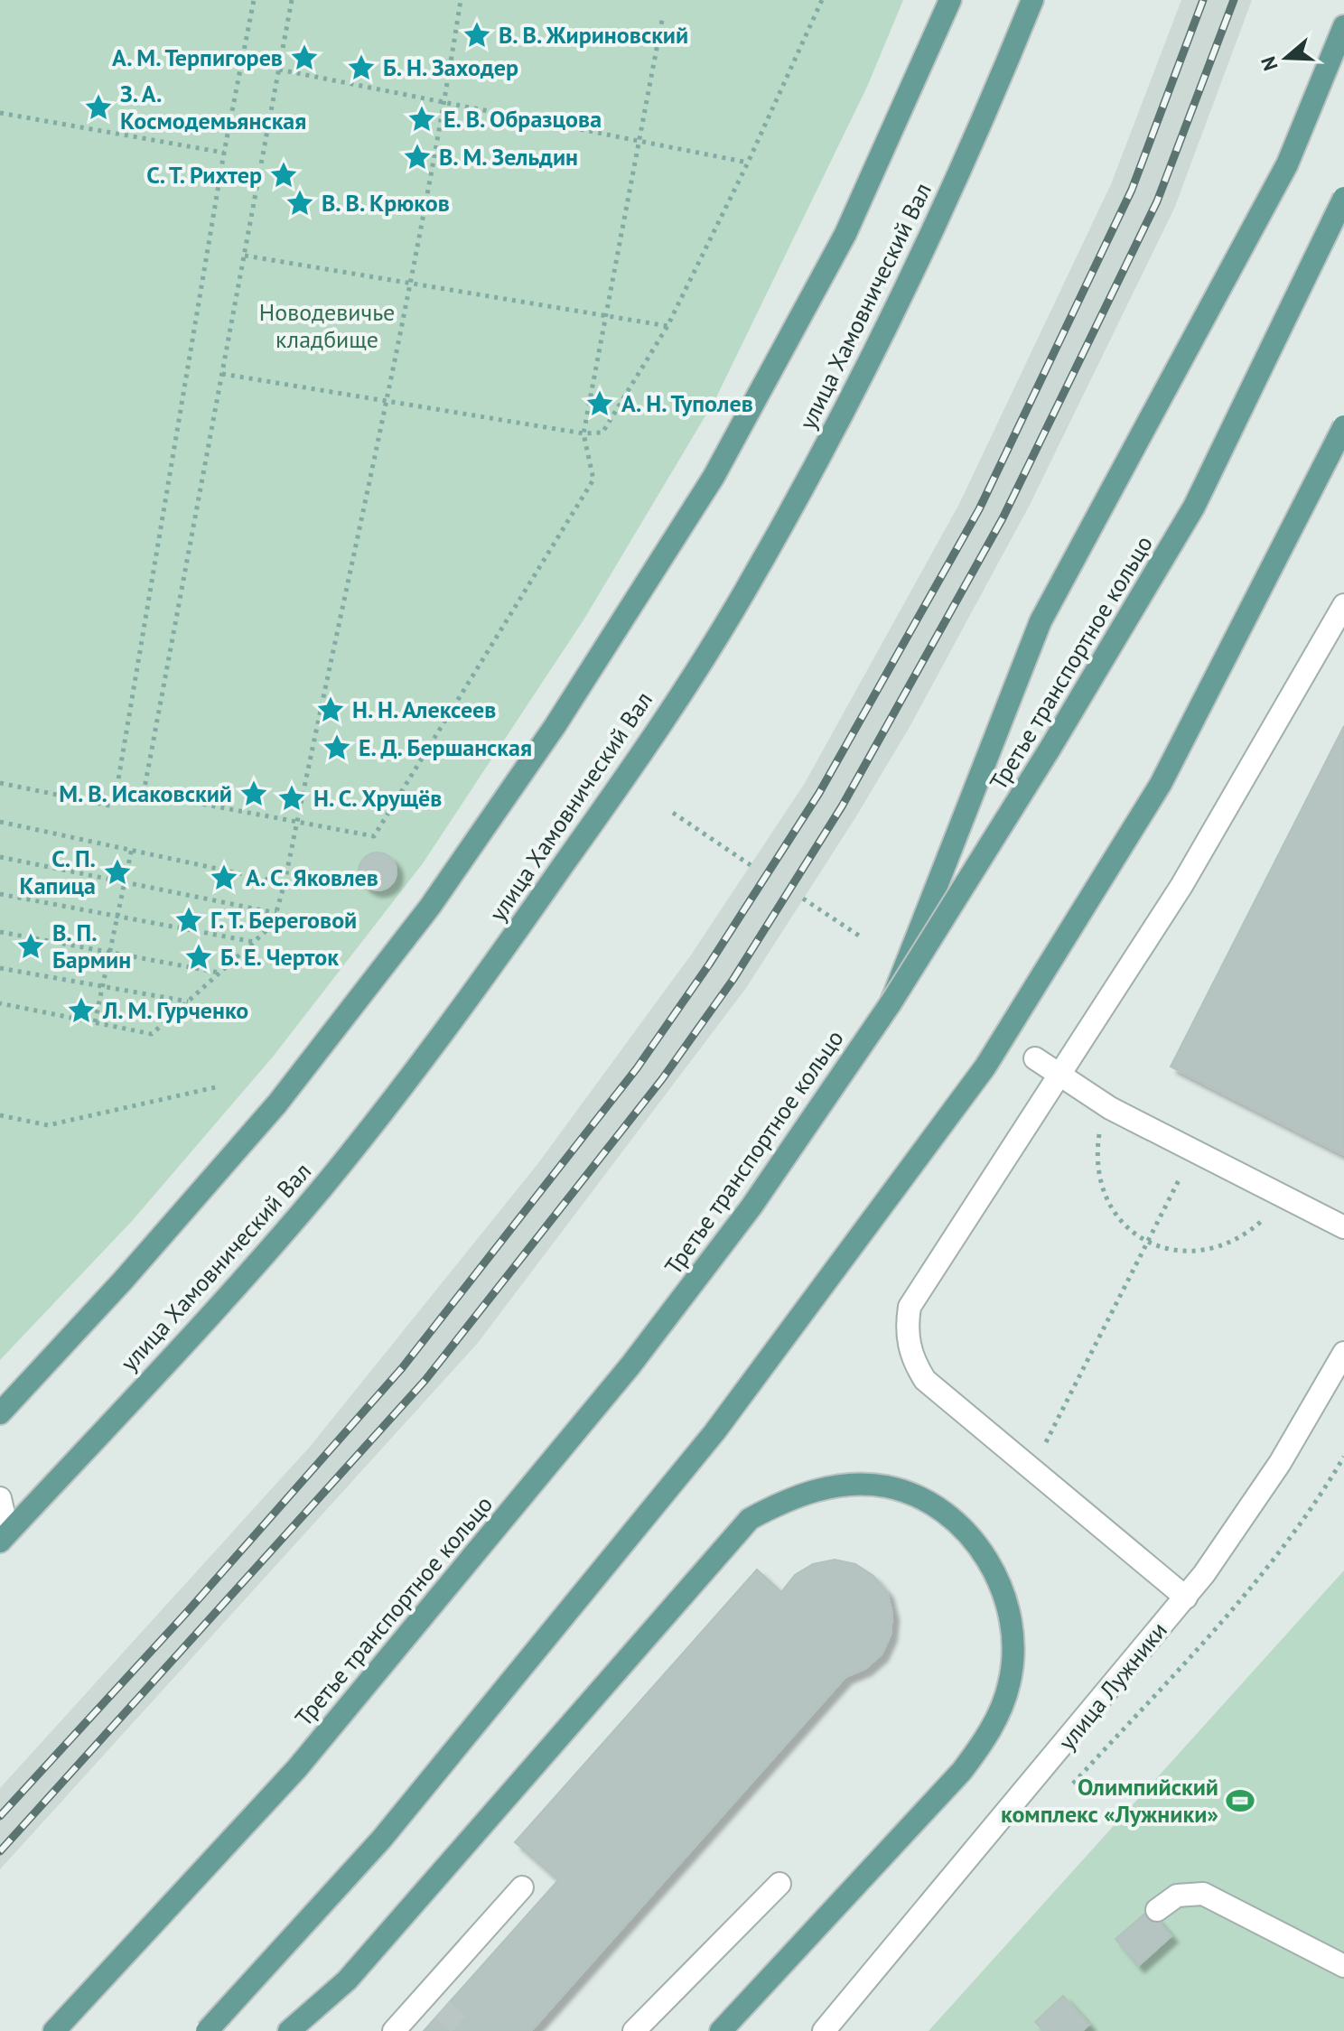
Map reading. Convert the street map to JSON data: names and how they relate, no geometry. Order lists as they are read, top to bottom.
{
  "streets": {
    "main road": ["улица Хамовнический Вал", "Третье транспортное кольцо"],
    "street": ["улица Лужники"]
  },
  "parks": ["Новодевичье кладбище"],
  "places": {
    "place": [
      "В. В. Жириновский",
      "А. М. Терпигорев",
      "Б. Н. Заходер",
      "З. А. Космодемьянская",
      "Е. В. Образцова",
      "В. М. Зельдин",
      "С. Т. Рихтер",
      "В. В. Крюков",
      "А. Н. Туполев",
      "Н. Н. Алексеев",
      "Е. Д. Бершанская",
      "М. В. Исаковский",
      "Н. С. Хрущёв",
      "С. П. Капица",
      "А. С. Яковлев",
      "Г. Т. Береговой",
      "В. П. Бармин",
      "Б. Е. Черток",
      "Л. М. Гурченко"
    ],
    "sports": ["Олимпийский комплекс «Лужники»"]
  },
  "north": "left"
}
